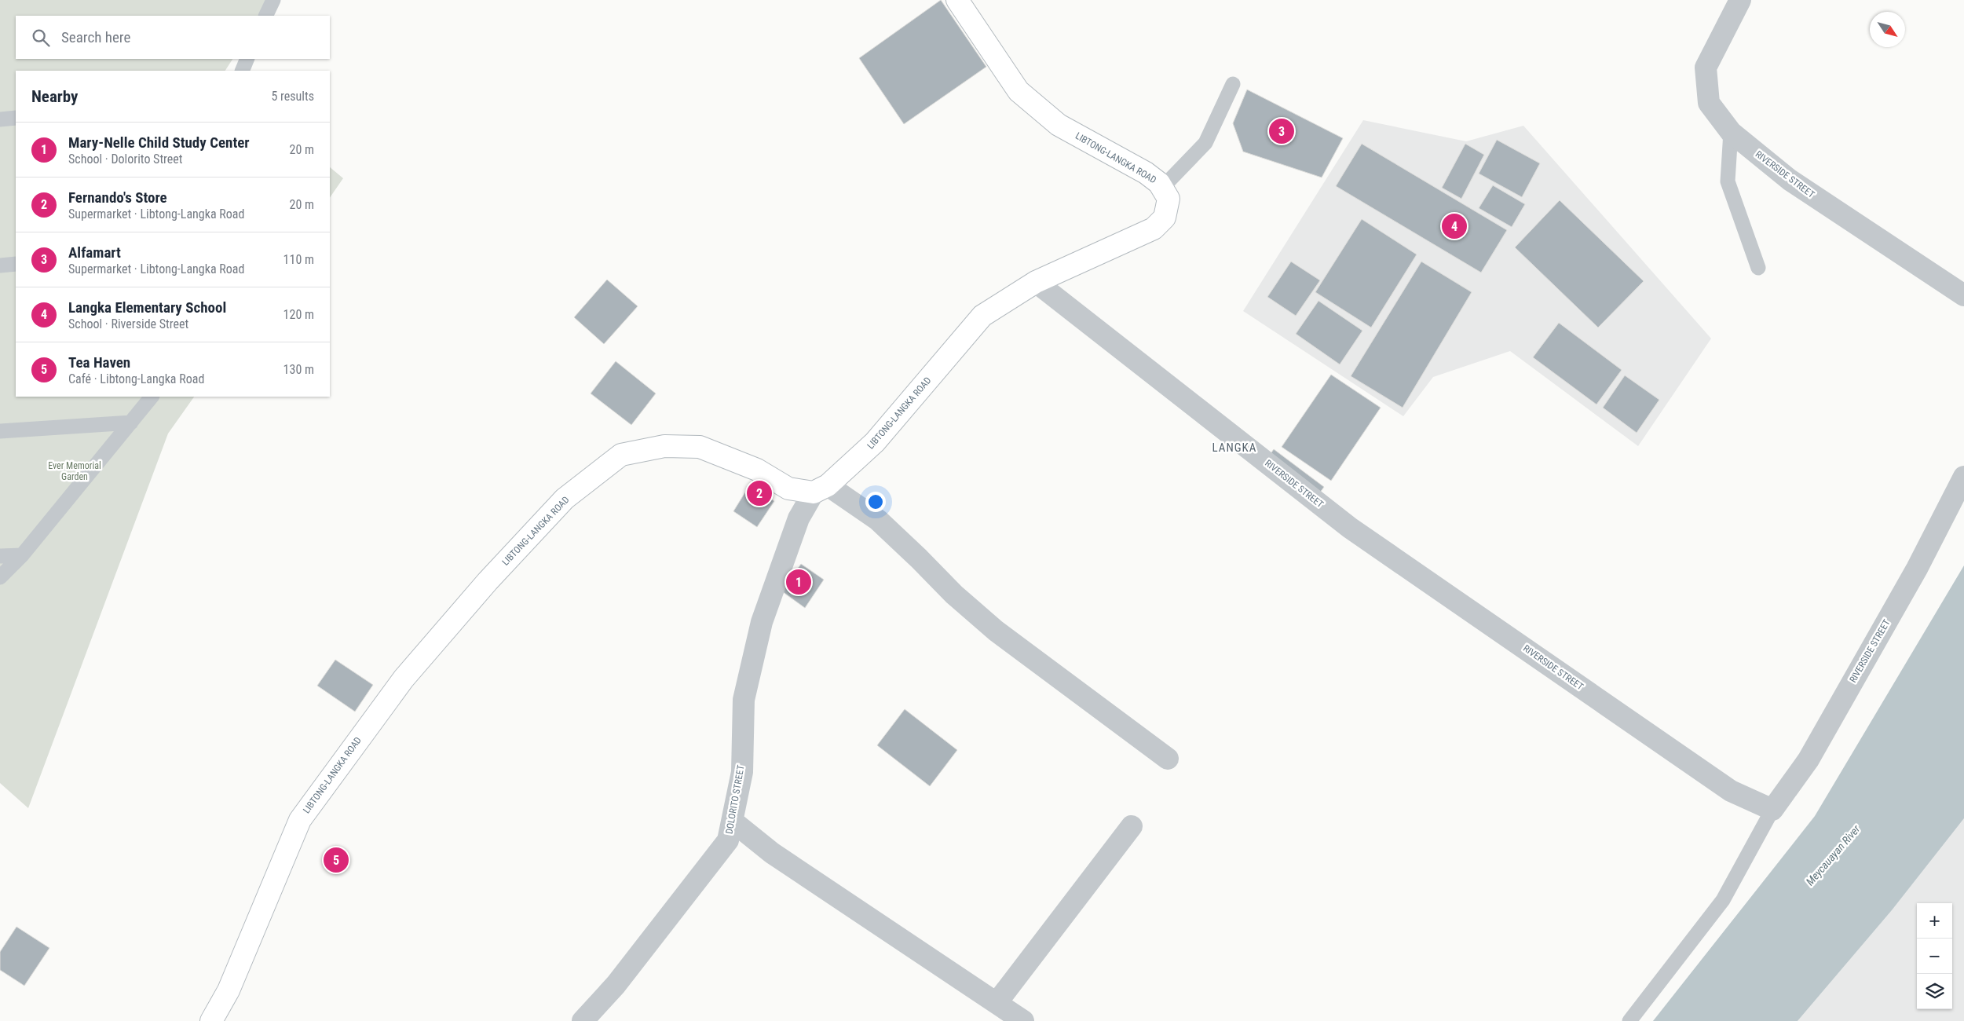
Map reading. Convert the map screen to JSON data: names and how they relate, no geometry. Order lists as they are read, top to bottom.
{
  "streets": {
    "main road": ["LIBTONG-LANGKA ROAD"],
    "street": ["RIVERSIDE STREET", "DOLORITO STREET"]
  },
  "crossings": [
    ["LIBTONG-LANGKA ROAD", "RIVERSIDE STREET"],
    ["LIBTONG-LANGKA ROAD", "DOLORITO STREET"]
  ],
  "districts": ["LANGKA"],
  "water": ["Meycauayan River"],
  "parks": ["Ever Memorial Garden"],
  "north": "bottom right",
  "page": {
    "search": "Search here",
    "heading": ["Nearby", "5 results"],
    "pins": [
      "3",
      "4",
      "2",
      "1",
      "5"
    ],
    "list": [
      {
        "mark": "1",
        "name": "Mary-Nelle Child Study Center",
        "note": "School · Dolorito Street",
        "value": "20 m"
      },
      {
        "mark": "2",
        "name": "Fernando's Store",
        "note": "Supermarket · Libtong-Langka Road",
        "value": "20 m"
      },
      {
        "mark": "3",
        "name": "Alfamart",
        "note": "Supermarket · Libtong-Langka Road",
        "value": "110 m"
      },
      {
        "mark": "4",
        "name": "Langka Elementary School",
        "note": "School · Riverside Street",
        "value": "120 m"
      },
      {
        "mark": "5",
        "name": "Tea Haven",
        "note": "Café · Libtong-Langka Road",
        "value": "130 m"
      }
    ],
    "map_buttons": ["+", "−"]
  }
}
